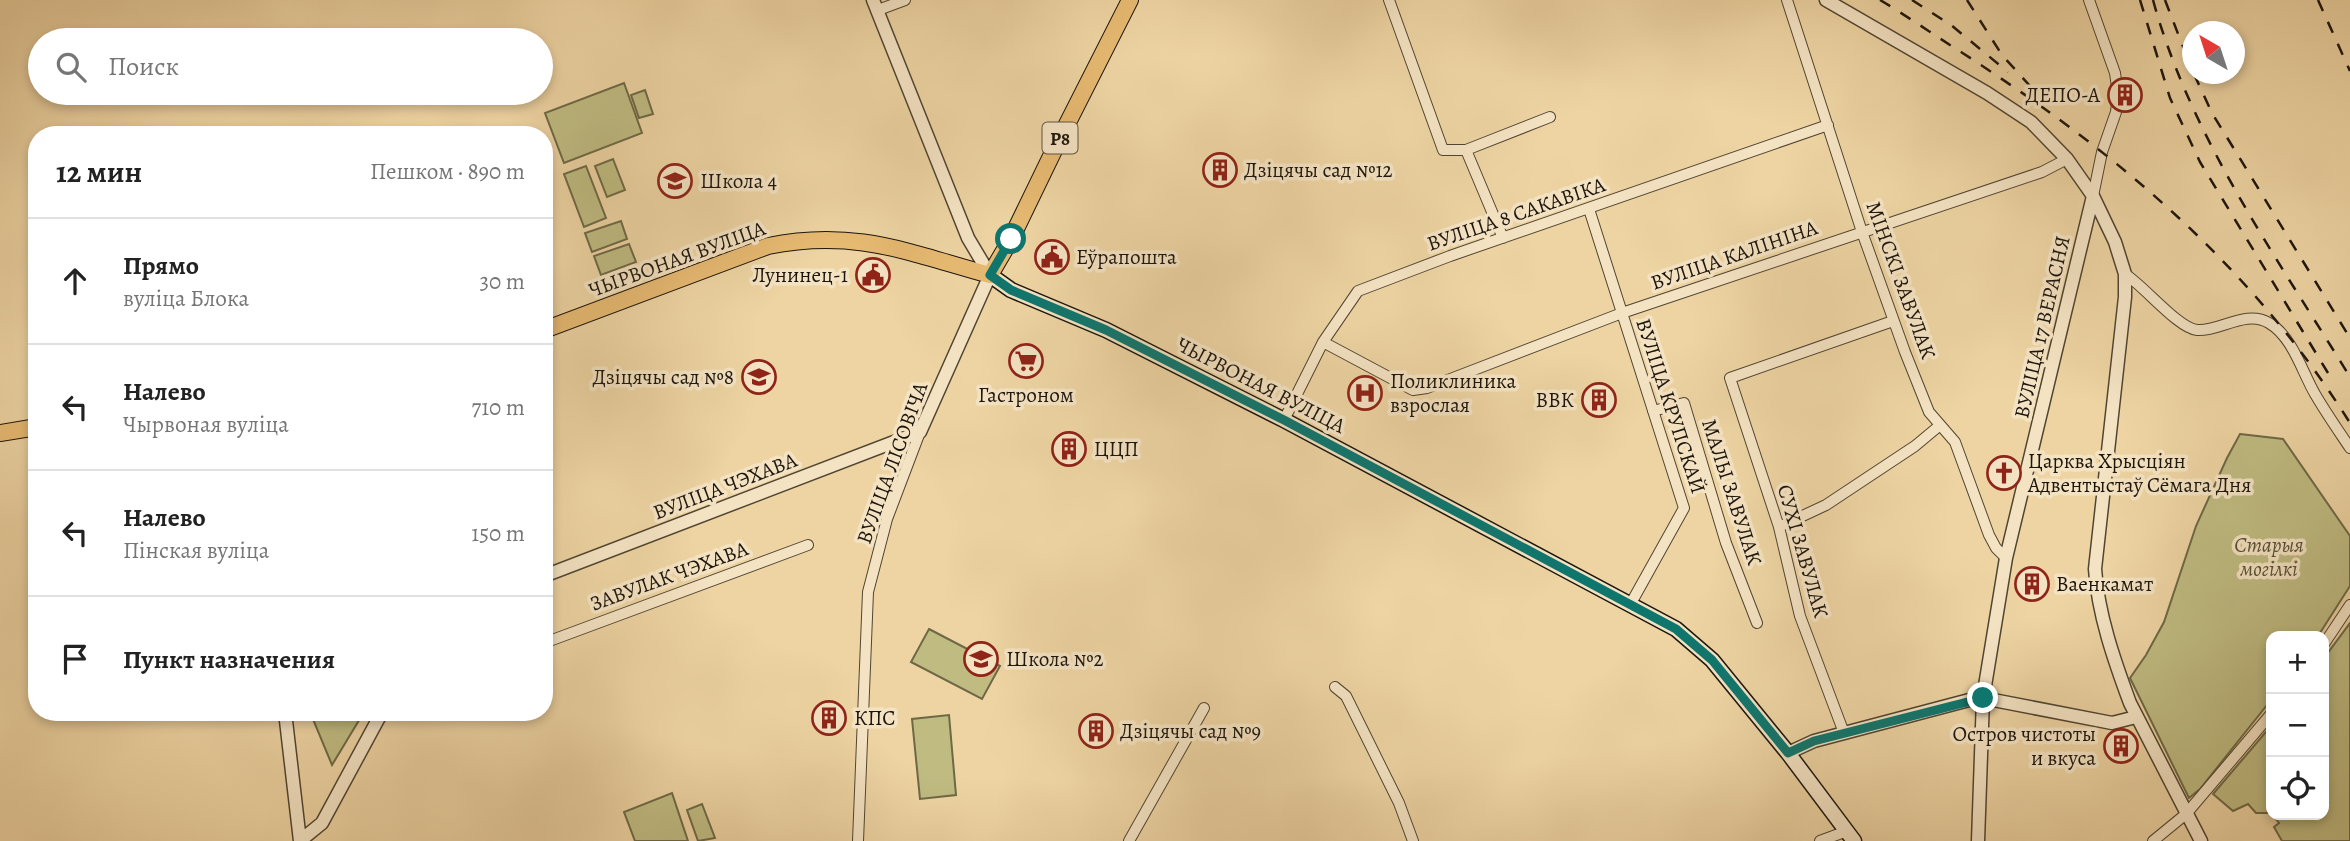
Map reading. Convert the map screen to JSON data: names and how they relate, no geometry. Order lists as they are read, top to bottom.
{
  "streets": {
    "main road": ["Р8", "ЧЫРВОНАЯ ВУЛІЦА"],
    "street": [
      "ВУЛІЦА 8 САКАВІКА",
      "ВУЛІЦА КАЛІНІНА",
      "МІНСКІ ЗАВУЛАК",
      "ВУЛІЦА 17 ВЕРАСНЯ",
      "ВУЛІЦА КРУПСКАЙ",
      "ВУЛІЦА ЛІСОВІЧА",
      "ВУЛІЦА ЧЭХАВА",
      "МАЛЫ ЗАВУЛАК",
      "СУХІ ЗАВУЛАК",
      "ЗАВУЛАК ЧЭХАВА"
    ]
  },
  "crossings": [
    ["Р8", "ЧЫРВОНАЯ ВУЛІЦА"],
    ["Р8", "ВУЛІЦА ЛІСОВІЧА"],
    ["ВУЛІЦА 8 САКАВІКА", "ВУЛІЦА КАЛІНІНА"],
    ["ВУЛІЦА 8 САКАВІКА", "ЧЫРВОНАЯ ВУЛІЦА"],
    ["ВУЛІЦА 8 САКАВІКА", "МІНСКІ ЗАВУЛАК"],
    ["ВУЛІЦА 8 САКАВІКА", "ВУЛІЦА КРУПСКАЙ"],
    ["ВУЛІЦА КАЛІНІНА", "МІНСКІ ЗАВУЛАК"],
    ["ВУЛІЦА КАЛІНІНА", "ВУЛІЦА КРУПСКАЙ"],
    ["ЧЫРВОНАЯ ВУЛІЦА", "ВУЛІЦА КРУПСКАЙ"],
    ["ЧЫРВОНАЯ ВУЛІЦА", "ВУЛІЦА ЛІСОВІЧА"],
    ["МІНСКІ ЗАВУЛАК", "ВУЛІЦА 17 ВЕРАСНЯ"],
    ["МІНСКІ ЗАВУЛАК", "СУХІ ЗАВУЛАК"],
    ["ВУЛІЦА КРУПСКАЙ", "МАЛЫ ЗАВУЛАК"],
    ["ВУЛІЦА ЛІСОВІЧА", "ВУЛІЦА ЧЭХАВА"]
  ],
  "parks": ["Старыя могілкі"],
  "places": {
    "building": [
      "ДЕПО-А",
      "Дзіцячы сад №12",
      "ВВК",
      "ЦЦП",
      "Ваенкамат",
      "КПС",
      "Дзіцячы сад №9",
      "Остров чистоты и вкуса"
    ],
    "school or university": ["Школа 4", "Дзіцячы сад №8", "Школа №2"],
    "public building": ["Еўрапошта", "Лунинец-1"],
    "supermarket": ["Гастроном"],
    "hospital": ["Поликлиника взрослая"],
    "church": ["Царква Хрысціян Адвентыстаў Сёмага Дня"]
  },
  "north": "top left",
  "page": {
    "search": "Поиск",
    "heading": ["12 мин", "Пешком · 890 m"],
    "list": [
      ["Прямо", "вуліца Блока", "30 m"],
      ["Налево", "Чырвоная вуліца", "710 m"],
      ["Налево", "Пінская вуліца", "150 m"],
      "Пункт назначения"
    ],
    "map_buttons": ["+", "−"]
  }
}
